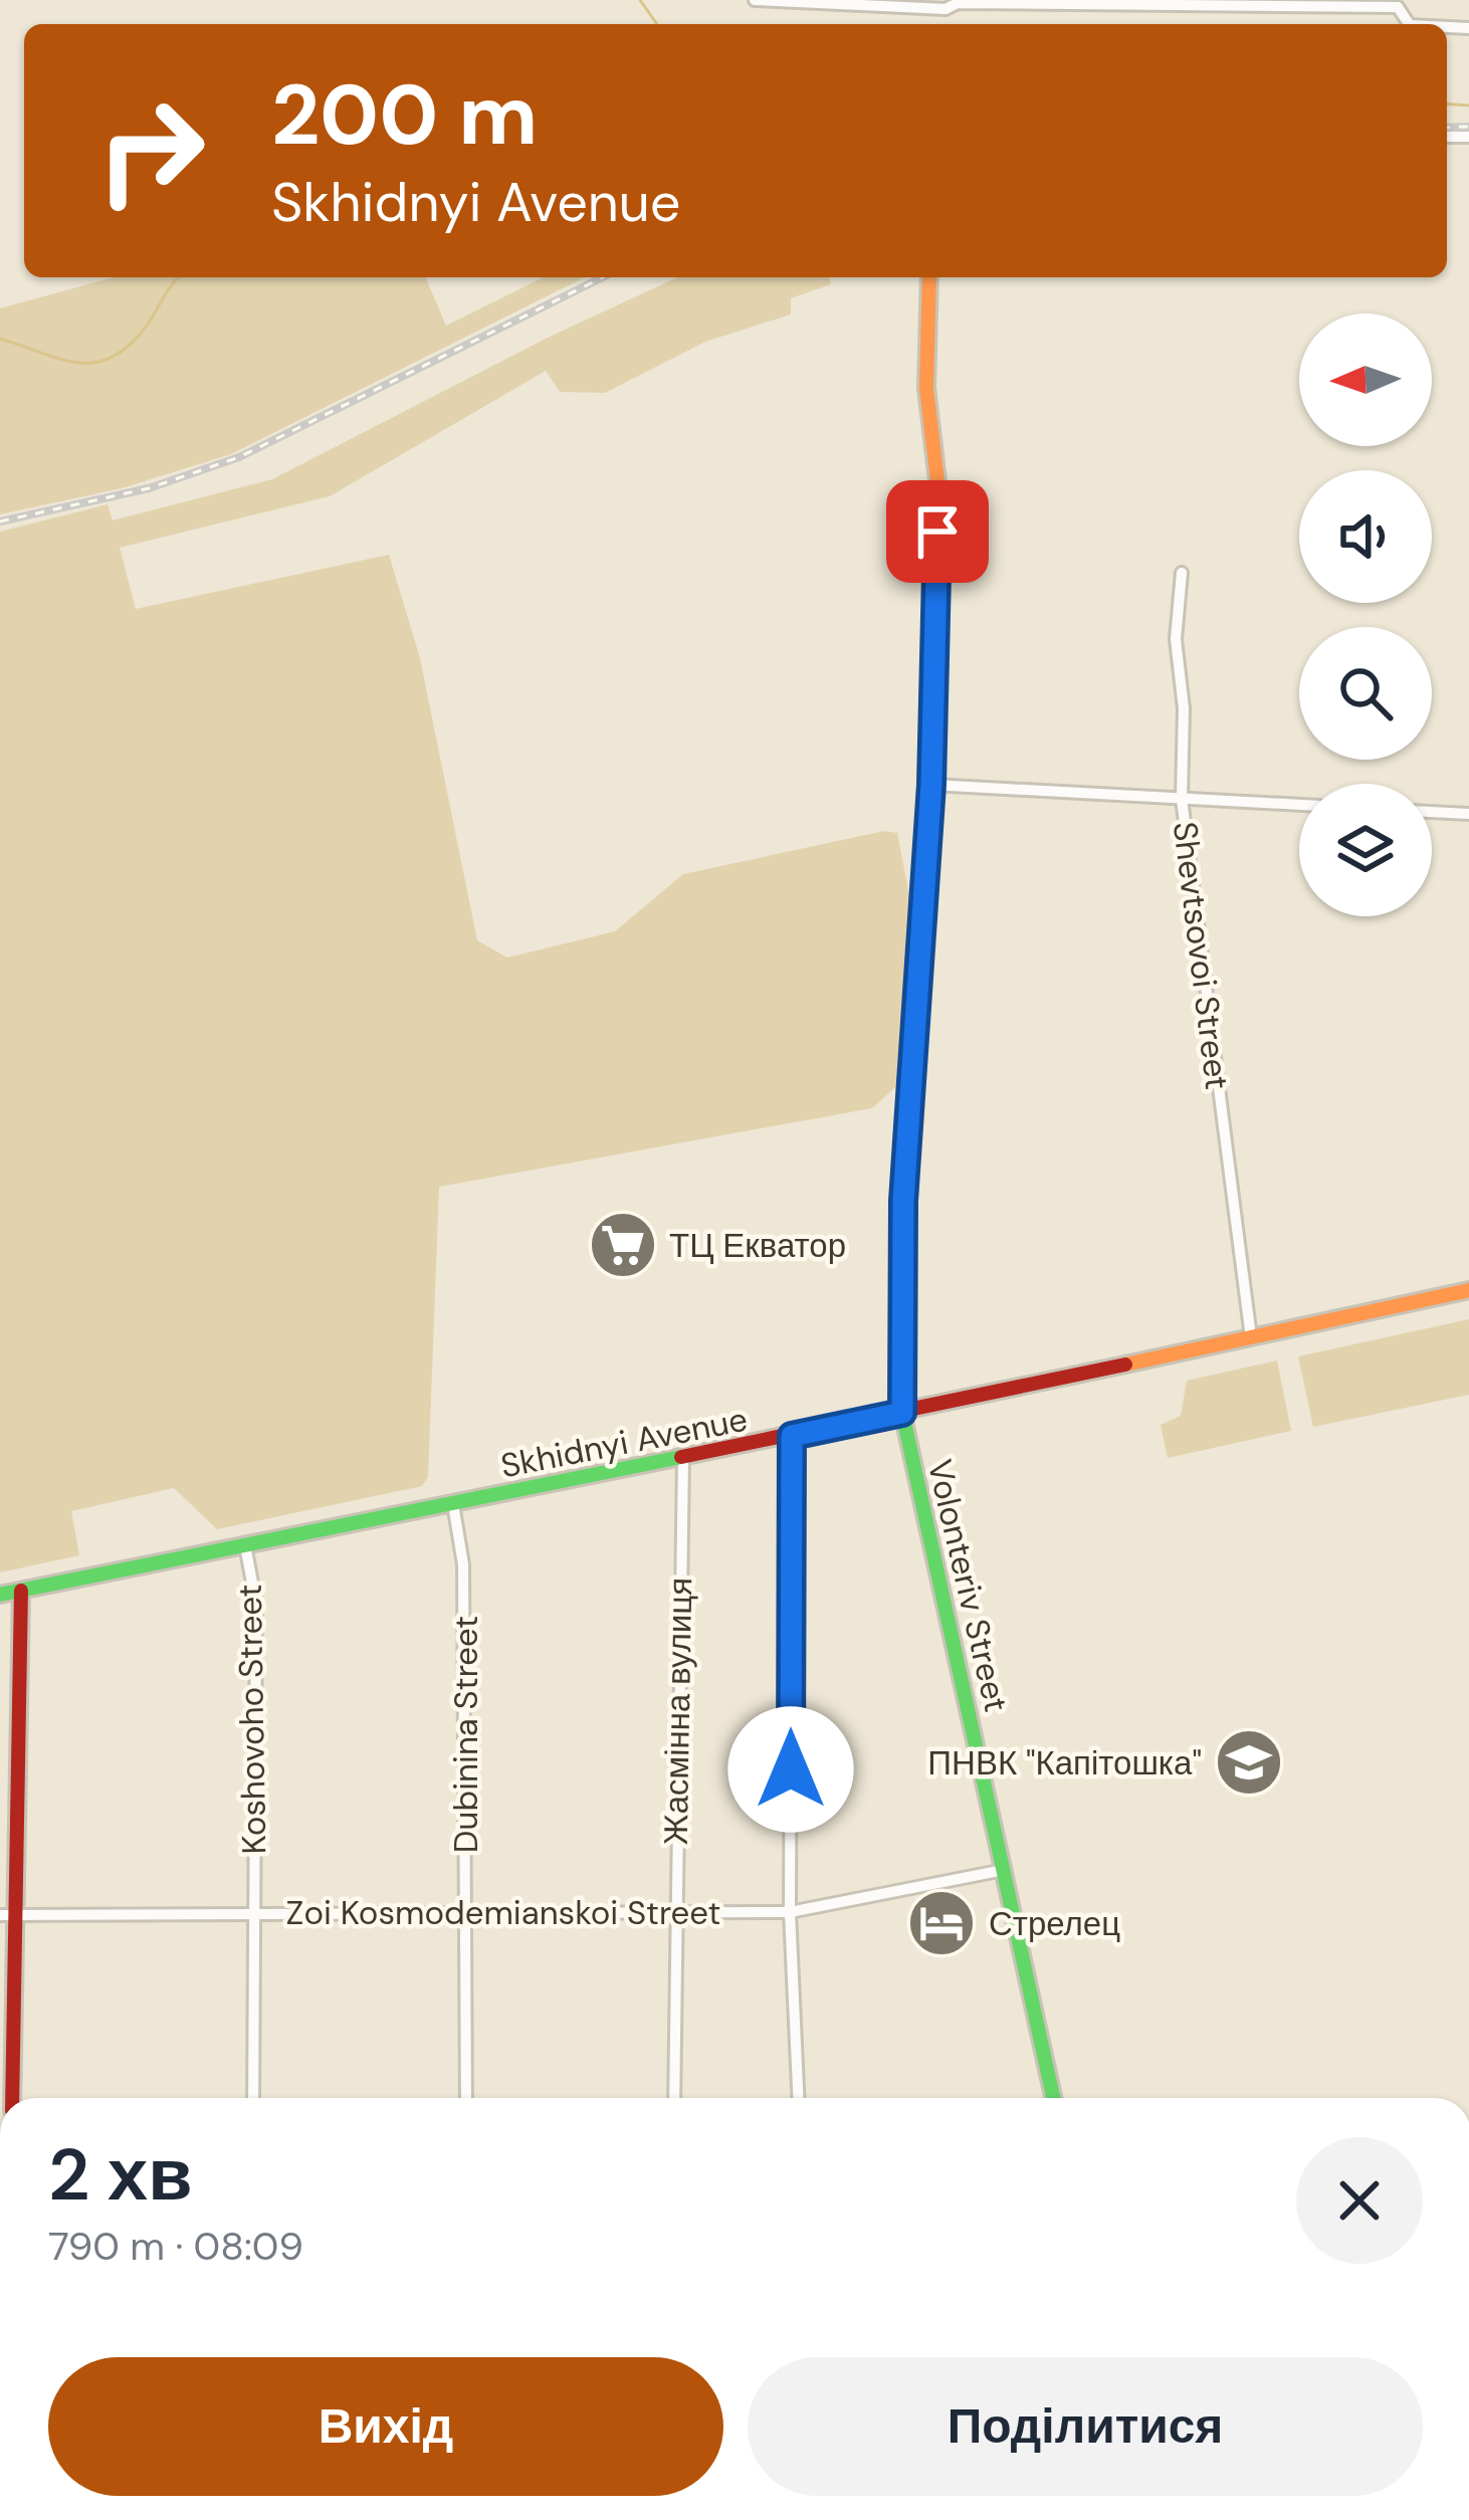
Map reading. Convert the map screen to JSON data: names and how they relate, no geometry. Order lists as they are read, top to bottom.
{
  "streets": {
    "street": [
      "Shevtsovoi Street",
      "Skhidnyi Avenue",
      "Volonteriv Street",
      "Жасмінна вулиця",
      "Koshovoho Street",
      "Dubinina Street",
      "Zoi Kosmodemianskoi Street"
    ]
  },
  "crossings": [
    ["Shevtsovoi Street", "Skhidnyi Avenue"],
    ["Skhidnyi Avenue", "Volonteriv Street"],
    ["Skhidnyi Avenue", "Жасмінна вулиця"],
    ["Skhidnyi Avenue", "Koshovoho Street"],
    ["Skhidnyi Avenue", "Dubinina Street"],
    ["Volonteriv Street", "Zoi Kosmodemianskoi Street"],
    ["Жасмінна вулиця", "Zoi Kosmodemianskoi Street"],
    ["Koshovoho Street", "Zoi Kosmodemianskoi Street"],
    ["Dubinina Street", "Zoi Kosmodemianskoi Street"]
  ],
  "places": {
    "supermarket": ["ТЦ Екватор"],
    "school or university": ["ПНВК \"Капітошка\""],
    "hotel": ["Стрелец"]
  },
  "north": "left",
  "page": {
    "turn": ["200 m", "Skhidnyi Avenue"],
    "heading": ["2 хв", "790 m · 08:09"],
    "buttons": ["Вихід", "Поділитися"]
  }
}
